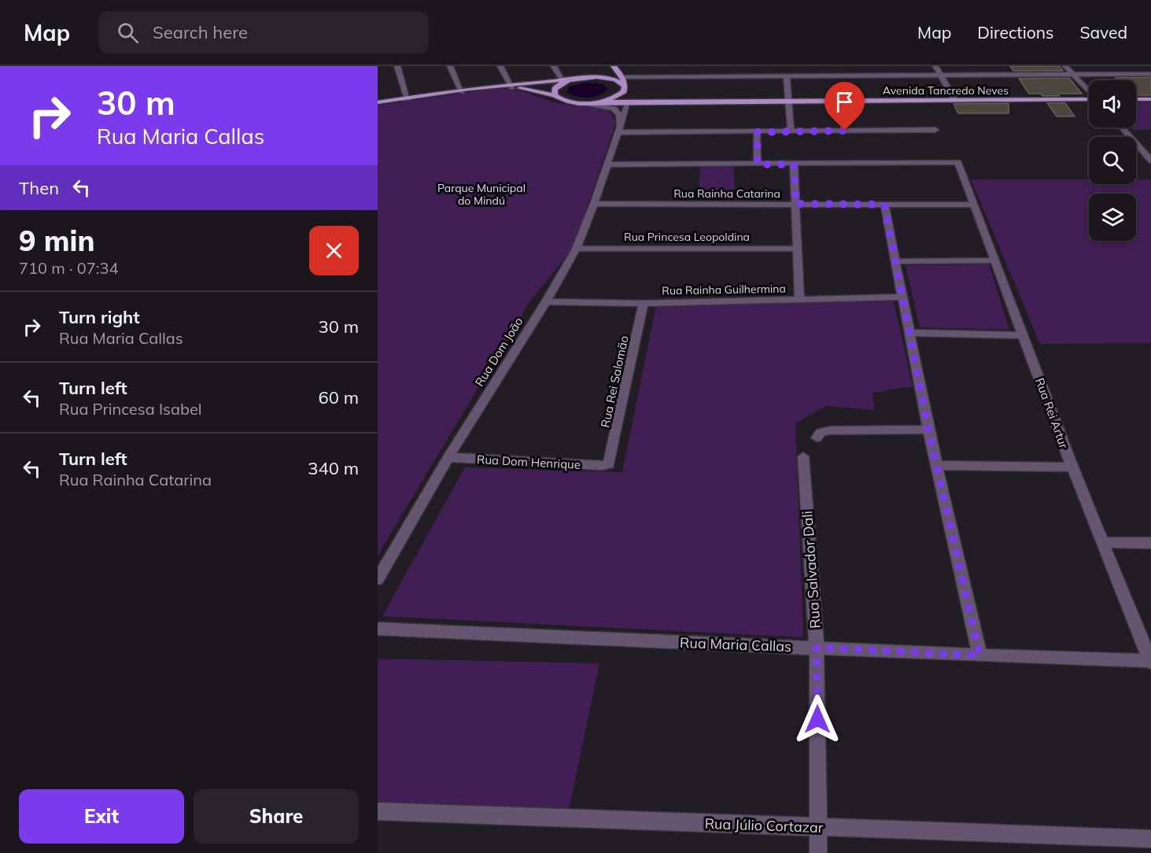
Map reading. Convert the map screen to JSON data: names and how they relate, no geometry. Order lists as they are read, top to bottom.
{
  "streets": {
    "main road": ["Avenida Tancredo Neves", "Rua Dom João"],
    "street": [
      "Rua Rainha Catarina",
      "Rua Princesa Leopoldina",
      "Rua Rainha Guilhermina",
      "Rua Rei Salomão",
      "Rua Rei Artur",
      "Rua Dom Henrique",
      "Rua Salvador Dali",
      "Rua Maria Callas",
      "Rua Júlio Cortazar"
    ]
  },
  "crossings": [
    ["Avenida Tancredo Neves", "Rua Dom João"],
    ["Rua Rainha Catarina", "Rua Dom João"],
    ["Rua Rainha Catarina", "Rua Rei Artur"],
    ["Rua Princesa Leopoldina", "Rua Dom João"],
    ["Rua Rainha Guilhermina", "Rua Dom João"],
    ["Rua Rainha Guilhermina", "Rua Rei Salomão"],
    ["Rua Dom João", "Rua Dom Henrique"],
    ["Rua Rei Salomão", "Rua Dom Henrique"],
    ["Rua Rei Artur", "Rua Maria Callas"],
    ["Rua Salvador Dali", "Rua Maria Callas"],
    ["Rua Salvador Dali", "Rua Júlio Cortazar"]
  ],
  "parks": ["Parque Municipal do Mindú"],
  "page": {
    "header": "Map",
    "search": "Search here",
    "nav": ["Map", "Directions", "Saved"],
    "turn": ["30 m", "Rua Maria Callas"],
    "then": "Then",
    "heading": ["9 min", "710 m · 07:34"],
    "list": [
      {
        "name": "Turn right",
        "note": "Rua Maria Callas",
        "value": "30 m"
      },
      {
        "name": "Turn left",
        "note": "Rua Princesa Isabel",
        "value": "60 m"
      },
      {
        "name": "Turn left",
        "note": "Rua Rainha Catarina",
        "value": "340 m"
      }
    ],
    "buttons": ["Exit", "Share"]
  }
}
